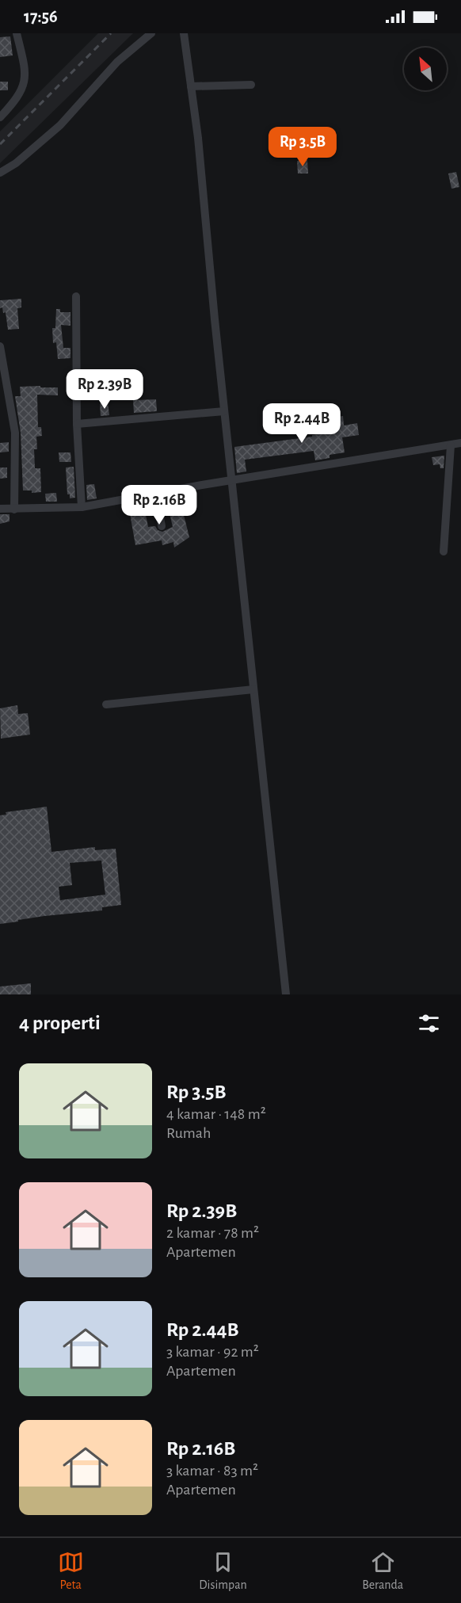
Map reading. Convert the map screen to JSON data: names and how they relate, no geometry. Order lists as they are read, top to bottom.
{
  "north": "top left",
  "page": {
    "status": "17:56",
    "price": [
      "Rp 3.5B",
      "Rp 2.39B",
      "Rp 2.44B",
      "Rp 2.16B"
    ],
    "heading": "4 properti",
    "list": [
      {
        "name": "Rp 3.5B",
        "note": "4 kamar · 148 m² · Rumah"
      },
      {
        "name": "Rp 2.39B",
        "note": "2 kamar · 78 m² · Apartemen"
      },
      {
        "name": "Rp 2.44B",
        "note": "3 kamar · 92 m² · Apartemen"
      },
      {
        "name": "Rp 2.16B",
        "note": "3 kamar · 83 m² · Apartemen"
      }
    ],
    "tabs": ["Peta", "Disimpan", "Beranda"]
  }
}
